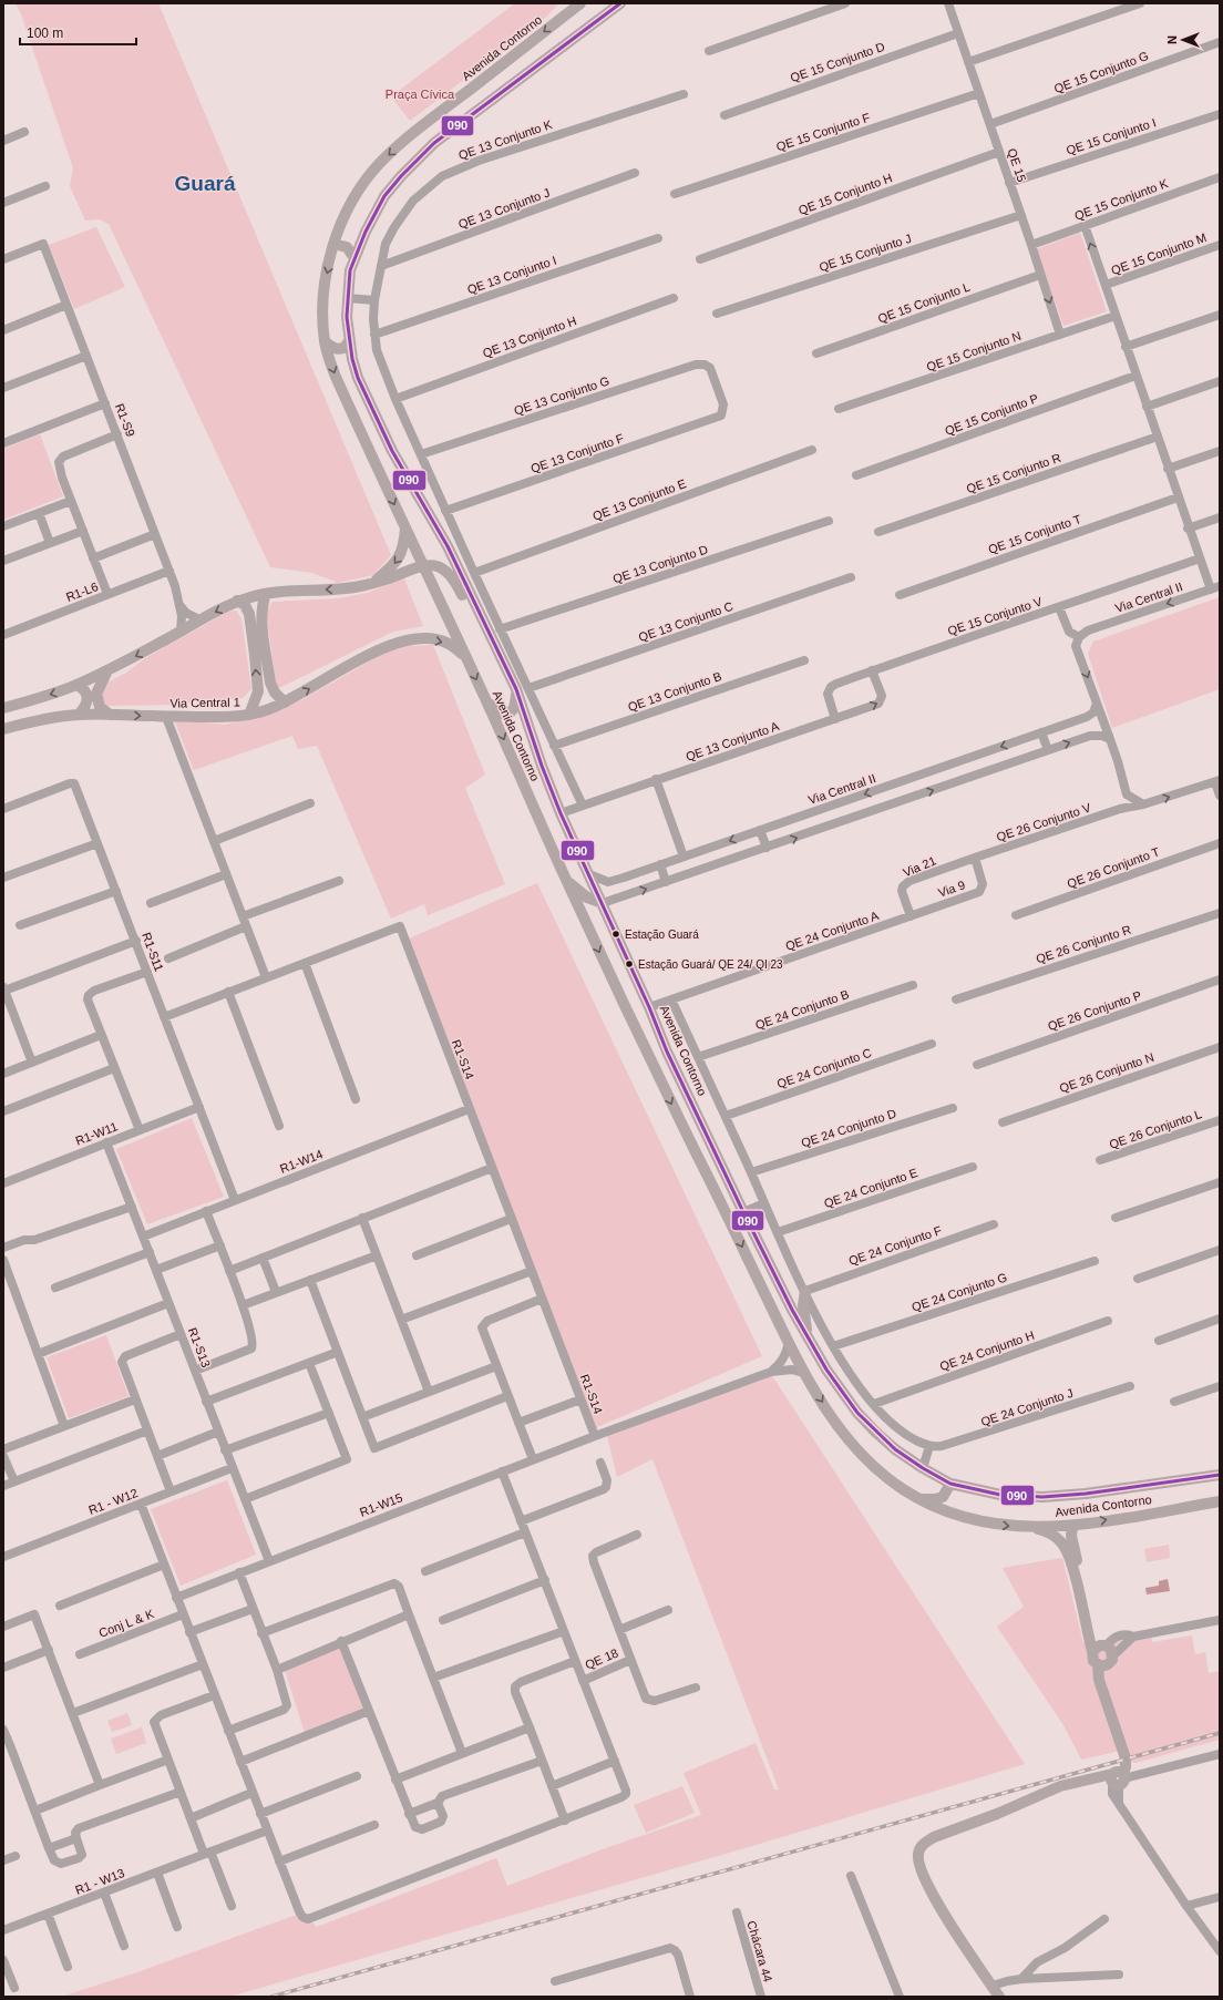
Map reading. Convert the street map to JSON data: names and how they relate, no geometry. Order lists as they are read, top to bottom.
{
  "streets": {
    "main road": ["Avenida Contorno", "Via Central 1"],
    "street": [
      "QE 15 Conjunto D",
      "QE 15 Conjunto G",
      "QE 15 Conjunto F",
      "QE 15 Conjunto I",
      "QE 13 Conjunto K",
      "QE 15",
      "QE 15 Conjunto H",
      "QE 15 Conjunto K",
      "QE 13 Conjunto J",
      "QE 15 Conjunto J",
      "QE 15 Conjunto M",
      "QE 13 Conjunto I",
      "QE 15 Conjunto L",
      "QE 13 Conjunto H",
      "QE 15 Conjunto N",
      "QE 13 Conjunto G",
      "QE 15 Conjunto P",
      "R1-S9",
      "QE 13 Conjunto F",
      "QE 15 Conjunto R",
      "QE 13 Conjunto E",
      "QE 15 Conjunto T",
      "QE 13 Conjunto D",
      "R1-L6",
      "Via Central II",
      "QE 15 Conjunto V",
      "QE 13 Conjunto C",
      "QE 13 Conjunto B",
      "QE 13 Conjunto A",
      "QE 26 Conjunto V",
      "Via 21",
      "QE 26 Conjunto T",
      "Via 9",
      "QE 24 Conjunto A",
      "QE 26 Conjunto R",
      "R1-S11",
      "QE 24 Conjunto B",
      "QE 26 Conjunto P",
      "R1-S14",
      "QE 24 Conjunto C",
      "QE 26 Conjunto N",
      "QE 24 Conjunto D",
      "QE 26 Conjunto L",
      "R1-W11",
      "R1-W14",
      "QE 24 Conjunto E",
      "QE 24 Conjunto F",
      "QE 24 Conjunto G",
      "R1-S13",
      "QE 24 Conjunto H",
      "QE 24 Conjunto J",
      "R1 - W12",
      "R1-W15",
      "Conj L & K",
      "QE 18",
      "R1 - W13",
      "Chácara 44"
    ]
  },
  "crossings": [
    ["Avenida Contorno", "Via Central II"],
    ["Avenida Contorno", "Via Central 1"],
    ["Avenida Contorno", "QE 13 Conjunto A"],
    ["Avenida Contorno", "QE 24 Conjunto A"],
    ["Avenida Contorno", "R1-W15"],
    ["QE 15 Conjunto D", "QE 15"],
    ["QE 15 Conjunto G", "QE 15"],
    ["QE 15 Conjunto F", "QE 15"],
    ["QE 15 Conjunto I", "QE 15"],
    ["QE 13 Conjunto K", "QE 13 Conjunto J"],
    ["QE 13 Conjunto K", "QE 13 Conjunto I"],
    ["QE 13 Conjunto K", "QE 13 Conjunto H"],
    ["QE 13 Conjunto K", "QE 13 Conjunto G"],
    ["QE 13 Conjunto K", "QE 13 Conjunto F"],
    ["QE 13 Conjunto K", "QE 13 Conjunto E"],
    ["QE 13 Conjunto K", "QE 13 Conjunto D"],
    ["QE 13 Conjunto K", "QE 13 Conjunto C"],
    ["QE 13 Conjunto K", "QE 13 Conjunto B"],
    ["QE 13 Conjunto K", "QE 13 Conjunto A"],
    ["QE 15", "QE 15 Conjunto H"],
    ["QE 15", "QE 15 Conjunto K"],
    ["QE 15", "QE 15 Conjunto J"],
    ["QE 15", "QE 15 Conjunto L"],
    ["QE 15", "QE 15 Conjunto N"],
    ["QE 13 Conjunto G", "QE 13 Conjunto F"],
    ["R1-S9", "R1-L6"],
    ["QE 15 Conjunto V", "QE 13 Conjunto A"],
    ["QE 26 Conjunto V", "Via 21"],
    ["QE 26 Conjunto V", "Via 9"],
    ["Via 21", "Via 9"],
    ["Via 9", "QE 24 Conjunto A"],
    ["R1-S11", "R1-S14"],
    ["R1-S11", "R1-W11"],
    ["R1-S11", "R1-W14"],
    ["R1-S14", "R1-W14"],
    ["R1-S14", "R1-W15"],
    ["R1-W11", "R1-S13"],
    ["R1-W14", "R1-S13"],
    ["R1-S13", "R1 - W12"],
    ["R1-S13", "R1-W15"]
  ],
  "districts": ["Guará"],
  "parks": ["Praça Cívica"],
  "places": ["Estação Guará", "Estação Guará/ QE 24/ QI 23"],
  "lines": ["transit line 090"],
  "scale_bar": "100 m",
  "north": "left"
}
